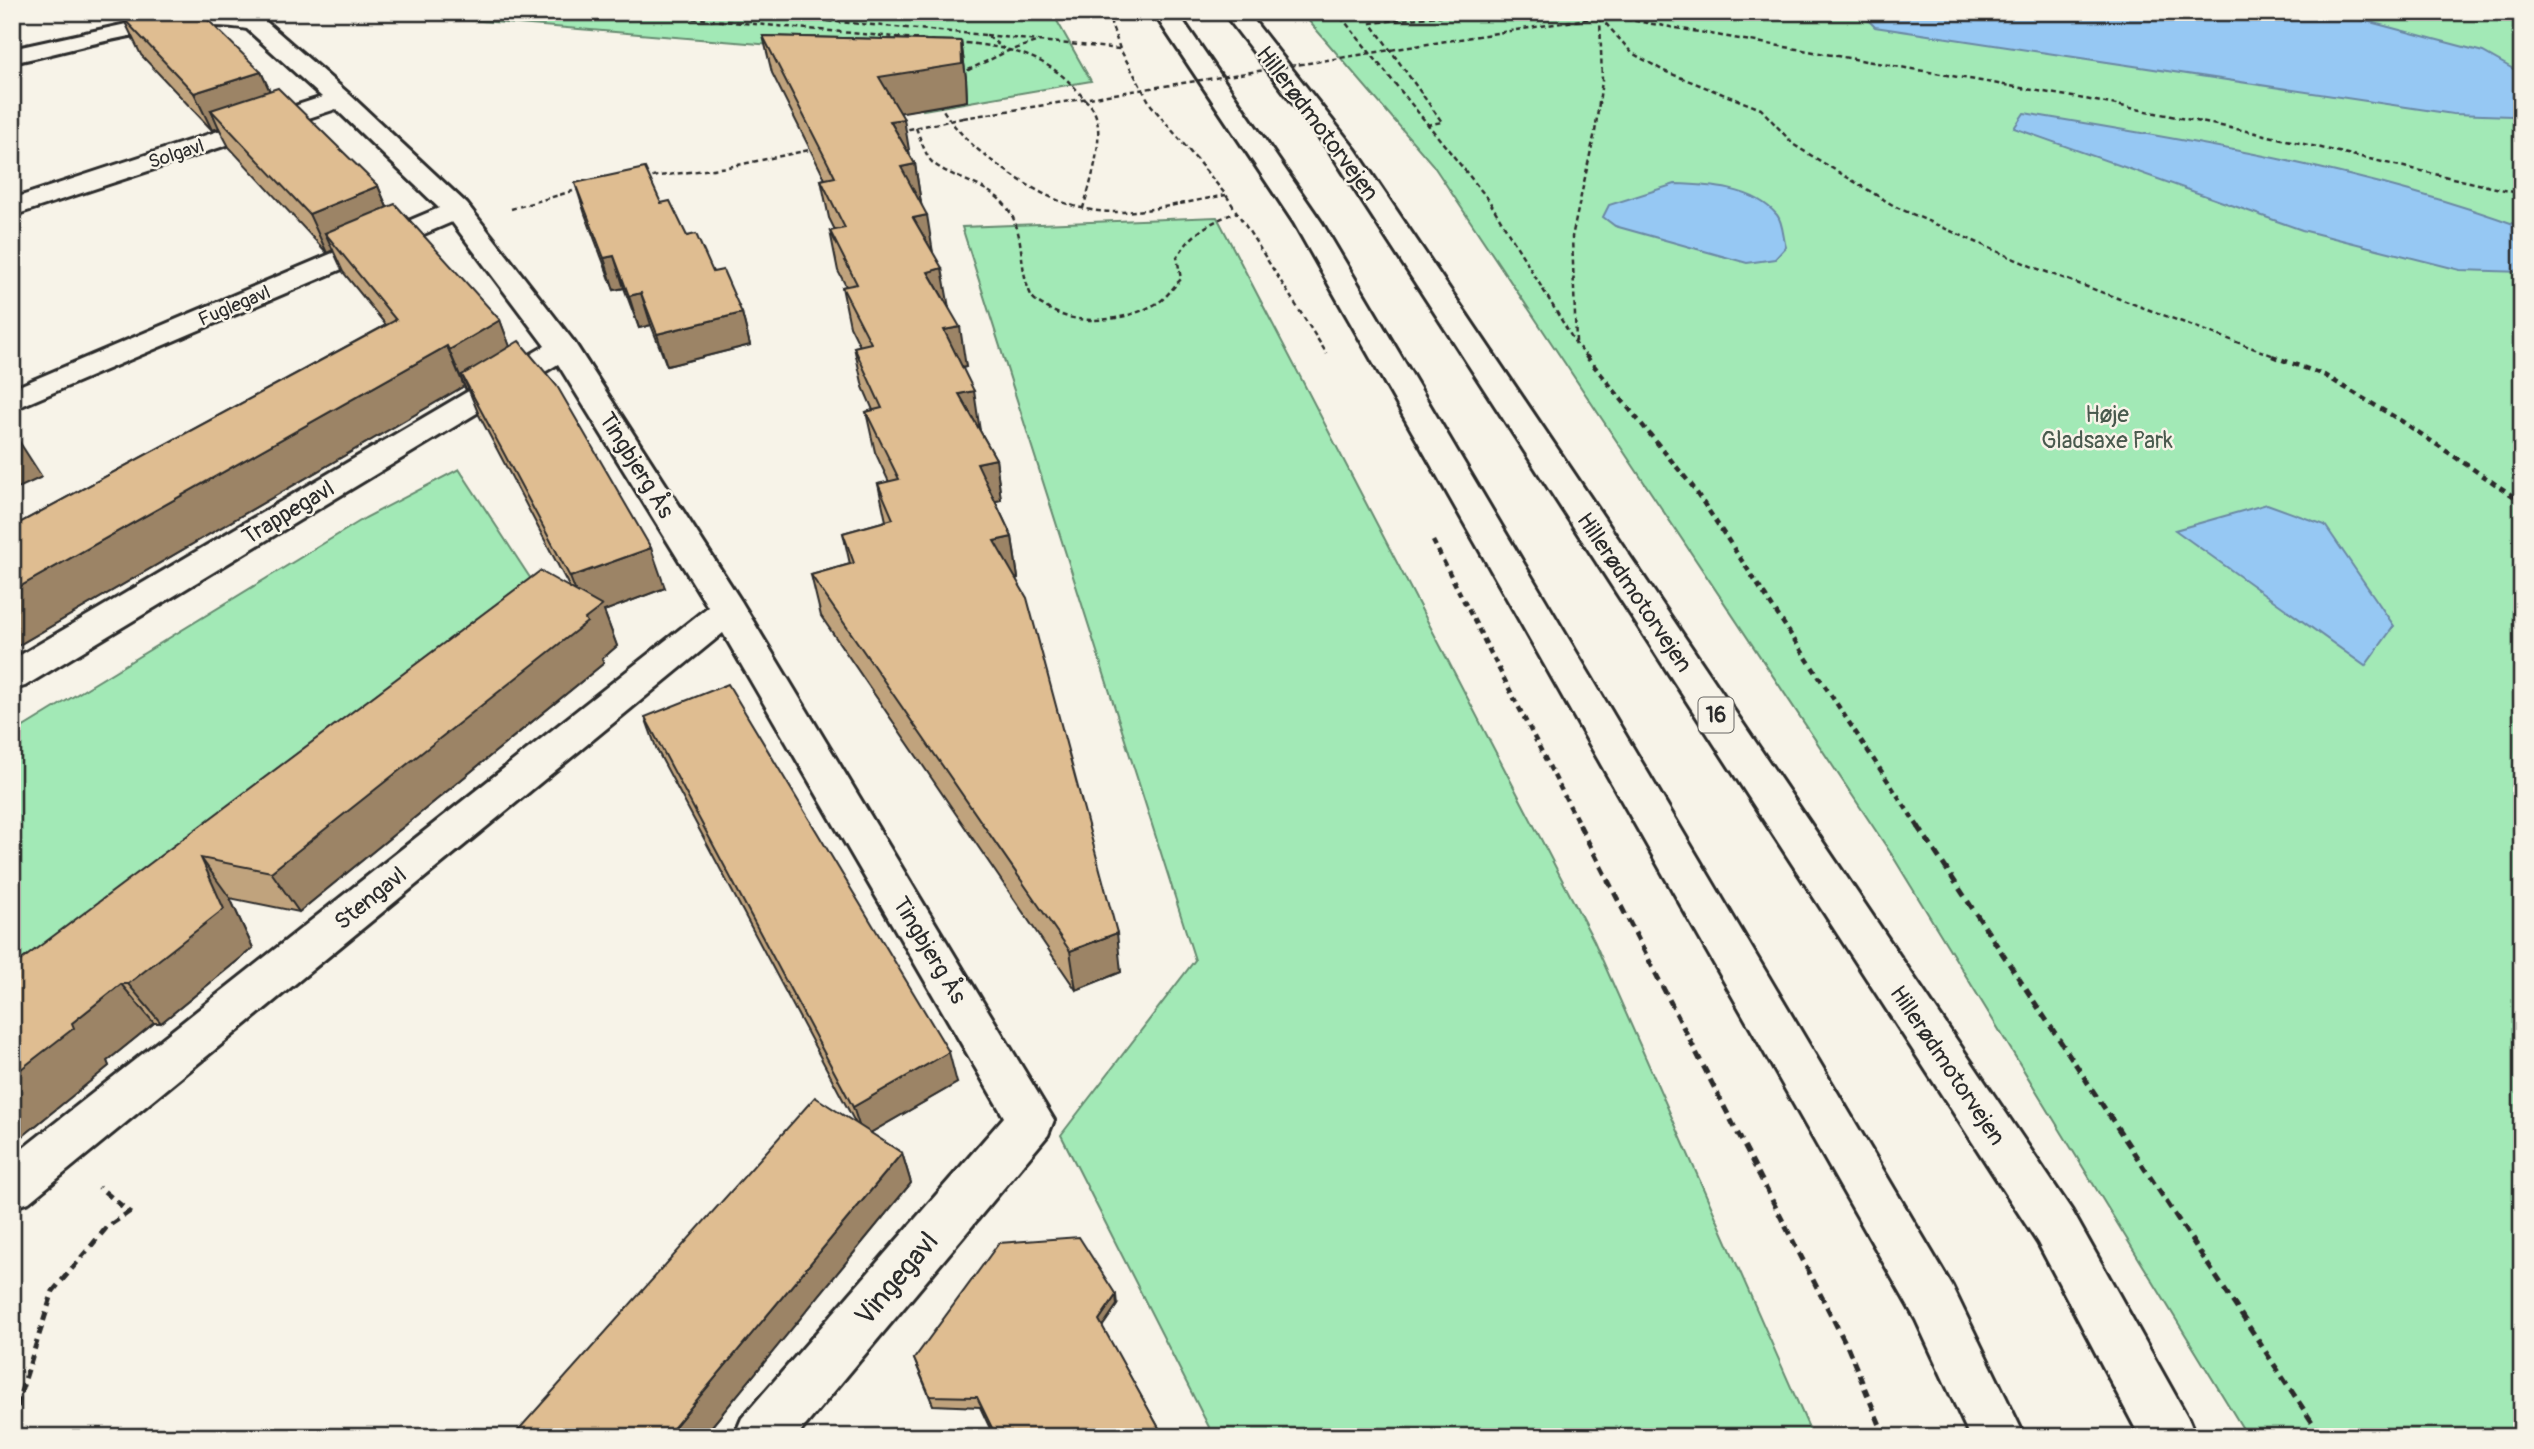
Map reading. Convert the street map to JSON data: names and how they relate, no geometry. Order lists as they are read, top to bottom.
{
  "streets": {
    "main road": [
      "Hillerødmotorvejen",
      "Solgavl",
      "Fuglegavl",
      "Tingbjerg Ås",
      "Trappegavl",
      "16",
      "Stengavl",
      "Vingegavl"
    ]
  },
  "crossings": [
    ["Solgavl", "Tingbjerg Ås"],
    ["Fuglegavl", "Tingbjerg Ås"],
    ["Tingbjerg Ås", "Trappegavl"],
    ["Tingbjerg Ås", "Stengavl"],
    ["Tingbjerg Ås", "Vingegavl"]
  ],
  "parks": ["Høje Gladsaxe Park"]
}
